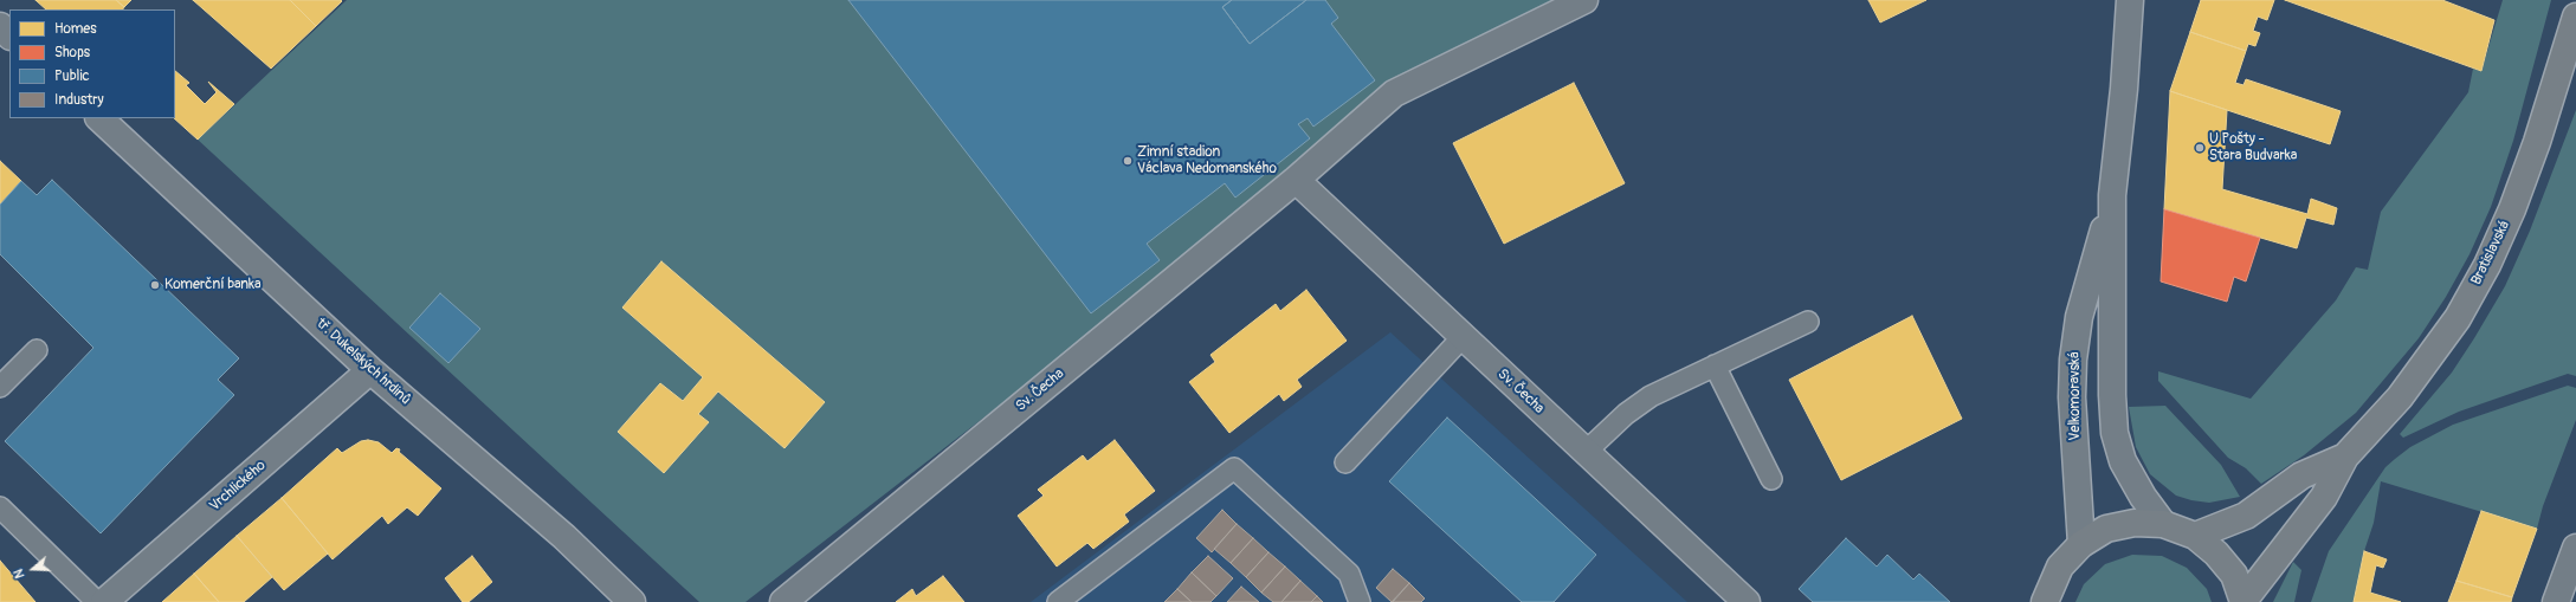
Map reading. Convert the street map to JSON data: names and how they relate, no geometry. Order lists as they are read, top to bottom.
{
  "streets": {
    "main road": ["Bratislavská"],
    "street": [
      "tř. Dukelských hrdinů",
      "Sv. Čecha",
      "Velkomoravská",
      "Vrchlického"
    ]
  },
  "crossings": [
    ["tř. Dukelských hrdinů", "Vrchlického"]
  ],
  "places": ["U Pošty - Stara Budvarka", "Zimní stadion Václava Nedomanského", "Komerční banka"],
  "legend": [
    "Homes",
    "Shops",
    "Public",
    "Industry"
  ],
  "north": "left"
}
